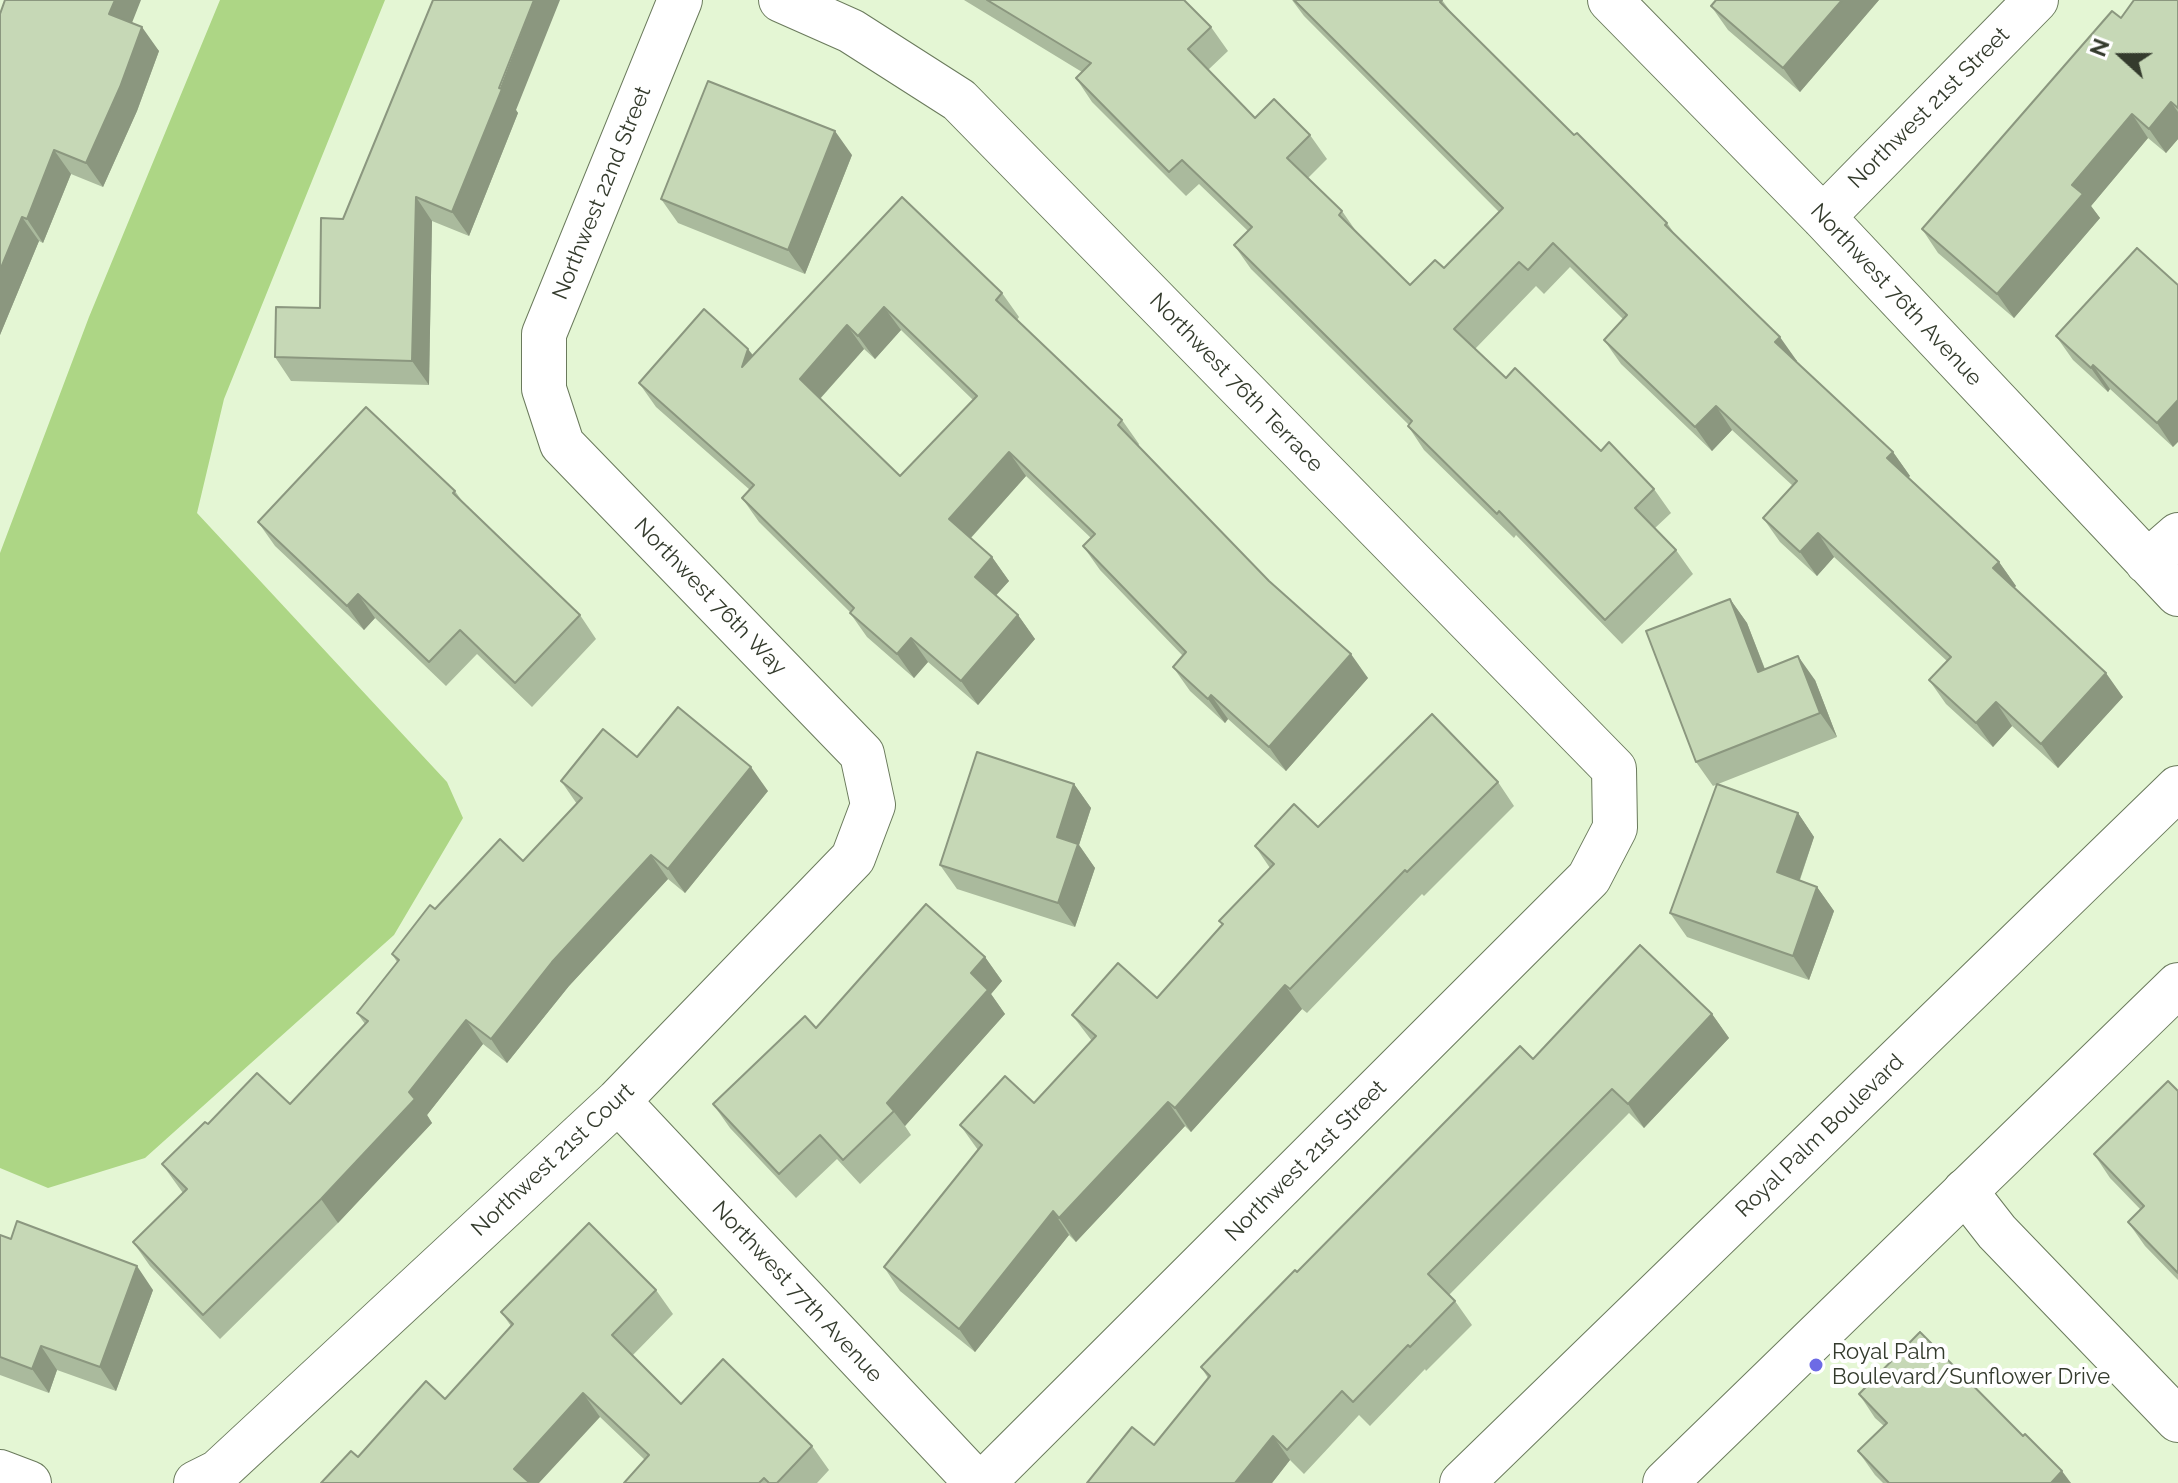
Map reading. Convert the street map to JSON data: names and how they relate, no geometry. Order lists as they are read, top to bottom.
{
  "streets": {
    "street": [
      "Northwest 21st Street",
      "Northwest 22nd Street",
      "Northwest 76th Avenue",
      "Northwest 76th Terrace",
      "Northwest 76th Way",
      "Royal Palm Boulevard",
      "Northwest 21st Court",
      "Northwest 77th Avenue"
    ]
  },
  "crossings": [
    ["Northwest 21st Street", "Northwest 76th Avenue"],
    ["Northwest 21st Street", "Northwest 76th Terrace"],
    ["Northwest 21st Street", "Northwest 77th Avenue"],
    ["Northwest 22nd Street", "Northwest 76th Way"],
    ["Northwest 76th Way", "Northwest 21st Court"],
    ["Northwest 21st Court", "Northwest 77th Avenue"]
  ],
  "places": ["Royal Palm Boulevard/Sunflower Drive"],
  "north": "left"
}
